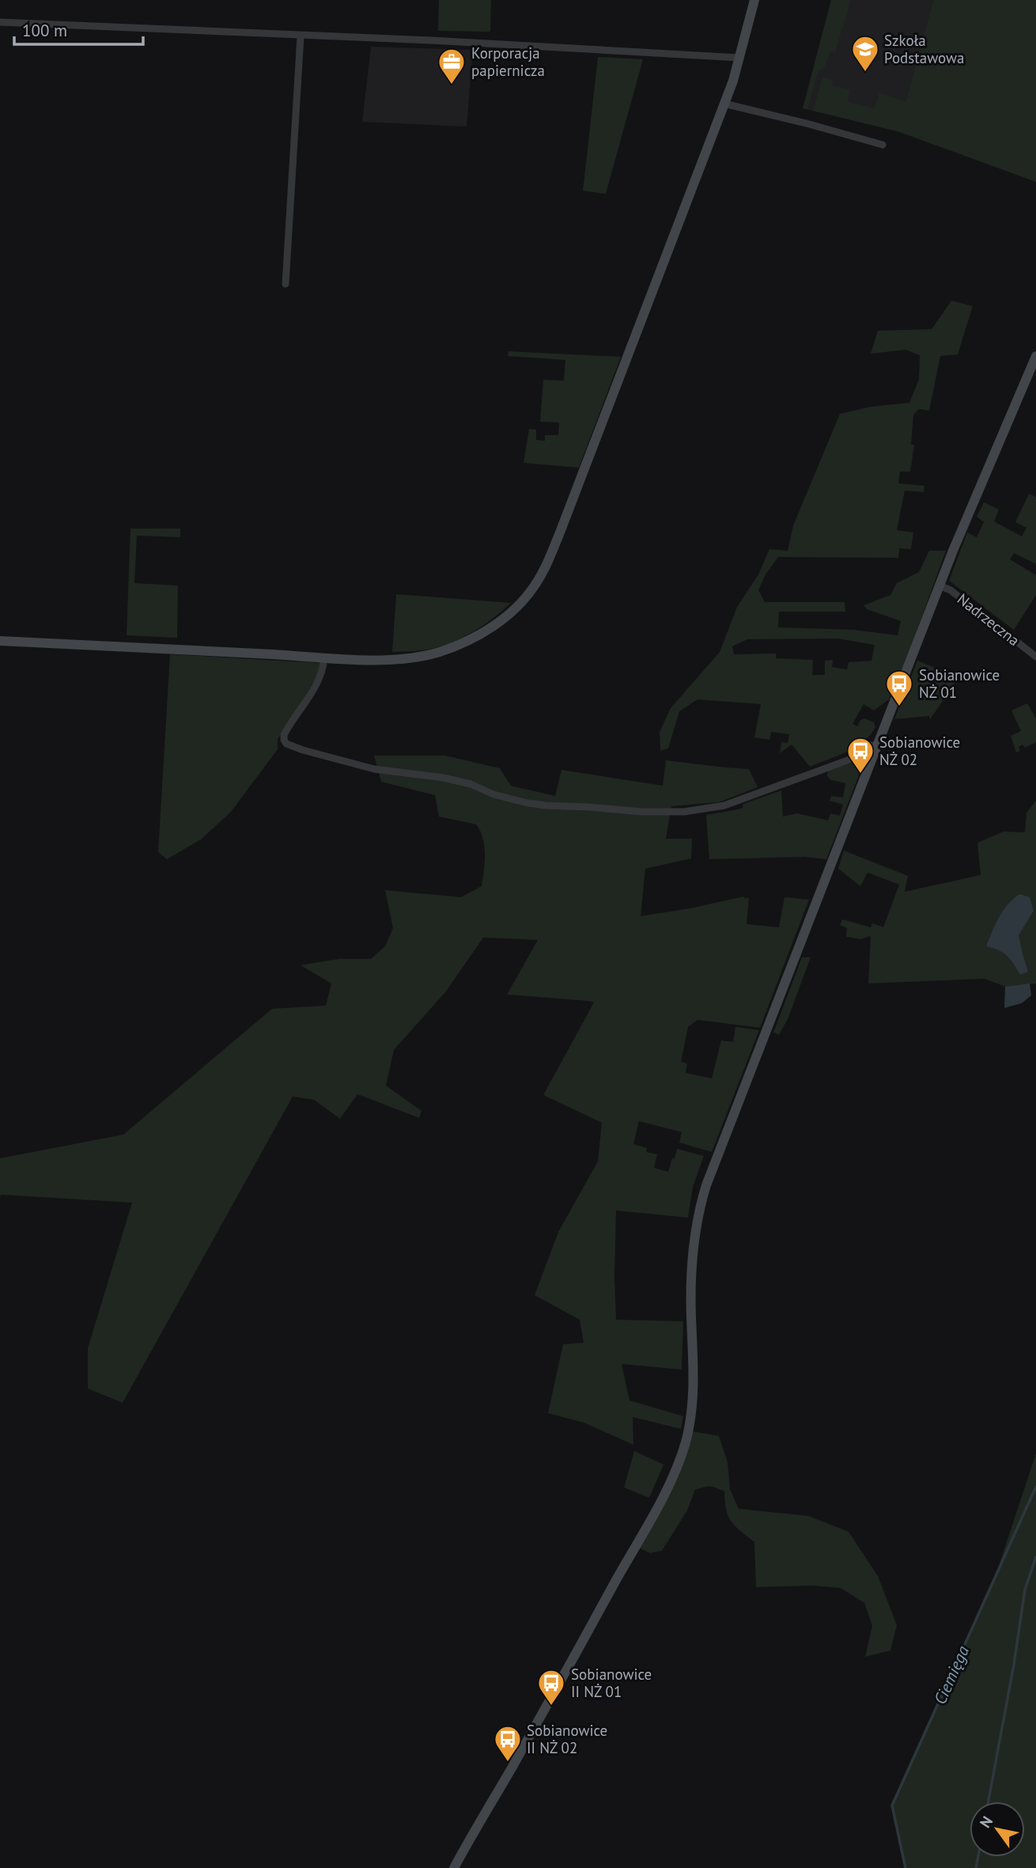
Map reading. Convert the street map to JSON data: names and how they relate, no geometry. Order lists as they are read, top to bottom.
{
  "streets": {
    "street": ["Nadrzeczna"]
  },
  "water": ["Ciemięga"],
  "places": {
    "school or university": ["Szkoła Podstawowa"],
    "office": ["Korporacja papiernicza"],
    "bus stop": [
      "Sobianowice NŻ 01",
      "Sobianowice NŻ 02",
      "Sobianowice II NŻ 01",
      "Sobianowice II NŻ 02"
    ]
  },
  "scale_bar": "100 m",
  "north": "top left"
}
